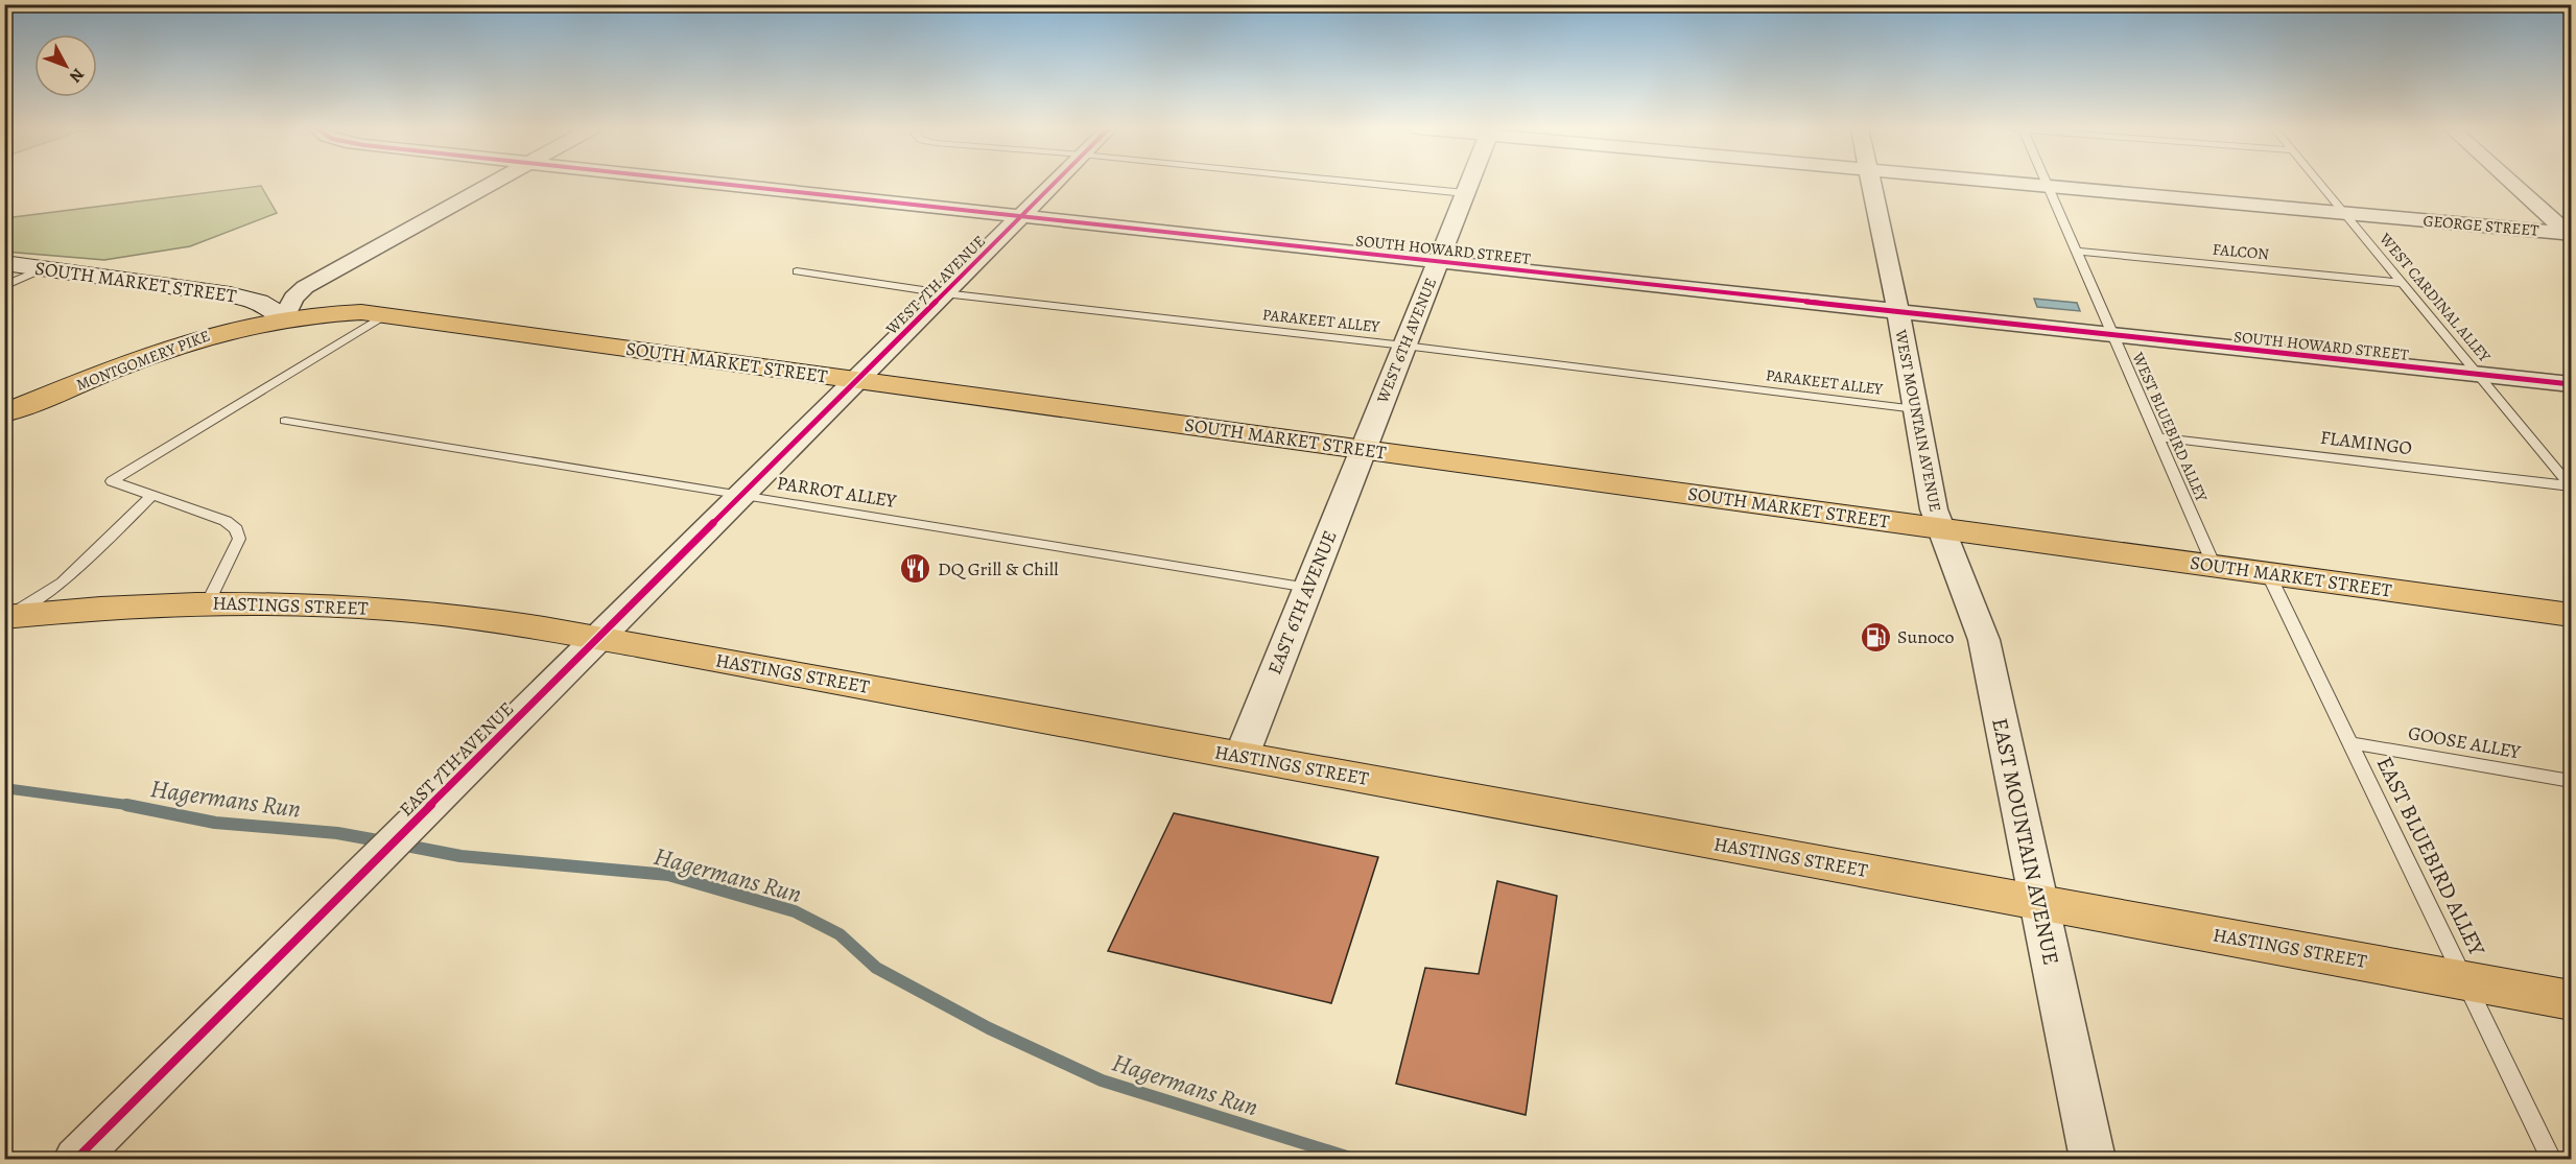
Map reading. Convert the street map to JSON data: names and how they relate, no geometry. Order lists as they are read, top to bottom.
{
  "streets": {
    "highway": ["SOUTH MARKET STREET", "MONTGOMERY PIKE", "HASTINGS STREET"],
    "street": [
      "GEORGE STREET",
      "SOUTH HOWARD STREET",
      "WEST 7TH AVENUE",
      "WEST 6TH AVENUE",
      "WEST MOUNTAIN AVENUE",
      "EAST 6TH AVENUE",
      "EAST 7TH AVENUE",
      "EAST MOUNTAIN AVENUE"
    ],
    "lane": [
      "FALCON",
      "WEST CARDINAL ALLEY",
      "PARAKEET ALLEY",
      "WEST BLUEBIRD ALLEY",
      "FLAMINGO",
      "PARROT ALLEY",
      "GOOSE ALLEY",
      "EAST BLUEBIRD ALLEY"
    ]
  },
  "crossings": [
    ["GEORGE STREET", "WEST CARDINAL ALLEY"],
    ["GEORGE STREET", "WEST BLUEBIRD ALLEY"],
    ["SOUTH HOWARD STREET", "WEST 7TH AVENUE"],
    ["SOUTH HOWARD STREET", "WEST CARDINAL ALLEY"],
    ["SOUTH HOWARD STREET", "WEST 6TH AVENUE"],
    ["SOUTH HOWARD STREET", "WEST MOUNTAIN AVENUE"],
    ["SOUTH HOWARD STREET", "WEST BLUEBIRD ALLEY"],
    ["FALCON", "WEST CARDINAL ALLEY"],
    ["FALCON", "WEST BLUEBIRD ALLEY"],
    ["SOUTH MARKET STREET", "WEST 7TH AVENUE"],
    ["SOUTH MARKET STREET", "WEST 6TH AVENUE"],
    ["SOUTH MARKET STREET", "MONTGOMERY PIKE"],
    ["SOUTH MARKET STREET", "WEST MOUNTAIN AVENUE"],
    ["SOUTH MARKET STREET", "WEST BLUEBIRD ALLEY"],
    ["SOUTH MARKET STREET", "EAST 6TH AVENUE"],
    ["SOUTH MARKET STREET", "EAST 7TH AVENUE"],
    ["SOUTH MARKET STREET", "EAST MOUNTAIN AVENUE"],
    ["SOUTH MARKET STREET", "EAST BLUEBIRD ALLEY"],
    ["WEST 7TH AVENUE", "PARAKEET ALLEY"],
    ["WEST 7TH AVENUE", "EAST 7TH AVENUE"],
    ["WEST CARDINAL ALLEY", "FLAMINGO"],
    ["PARAKEET ALLEY", "WEST 6TH AVENUE"],
    ["PARAKEET ALLEY", "WEST MOUNTAIN AVENUE"],
    ["WEST 6TH AVENUE", "EAST 6TH AVENUE"],
    ["WEST MOUNTAIN AVENUE", "EAST MOUNTAIN AVENUE"],
    ["WEST BLUEBIRD ALLEY", "FLAMINGO"],
    ["PARROT ALLEY", "EAST 6TH AVENUE"],
    ["PARROT ALLEY", "EAST 7TH AVENUE"],
    ["EAST 6TH AVENUE", "HASTINGS STREET"],
    ["HASTINGS STREET", "EAST 7TH AVENUE"],
    ["HASTINGS STREET", "EAST MOUNTAIN AVENUE"],
    ["HASTINGS STREET", "EAST BLUEBIRD ALLEY"],
    ["GOOSE ALLEY", "EAST BLUEBIRD ALLEY"]
  ],
  "water": ["Hagermans Run"],
  "places": {
    "restaurant": ["DQ Grill & Chill"],
    "fuel station": ["Sunoco"]
  },
  "north": "bottom right"
}
